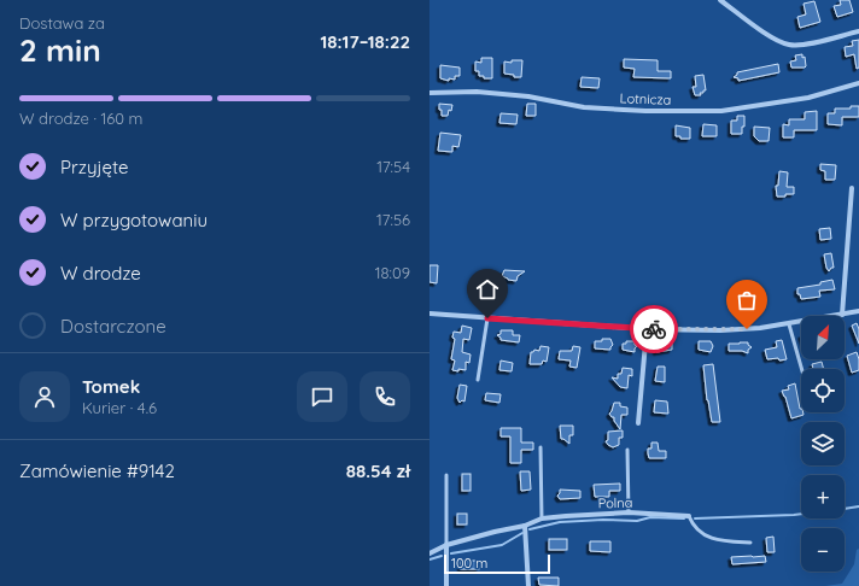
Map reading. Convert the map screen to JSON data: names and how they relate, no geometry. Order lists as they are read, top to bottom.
{
  "streets": {
    "street": ["Lotnicza", "Polna"]
  },
  "scale_bar": "100 m",
  "north": "top right",
  "page": {
    "heading": ["2 min", "Dostawa za", "18:17–18:22"],
    "panel": [
      "Tomek",
      "Kurier · 4.6",
      "Zamówienie #9142",
      "88.54 zł"
    ],
    "bar": "W drodze · 160 m",
    "list": [
      ["Przyjęte", "17:54"],
      ["W przygotowaniu", "17:56"],
      ["W drodze", "18:09"],
      "Dostarczone"
    ],
    "map_buttons": ["+", "−"],
    "scale": "100 m"
  }
}
